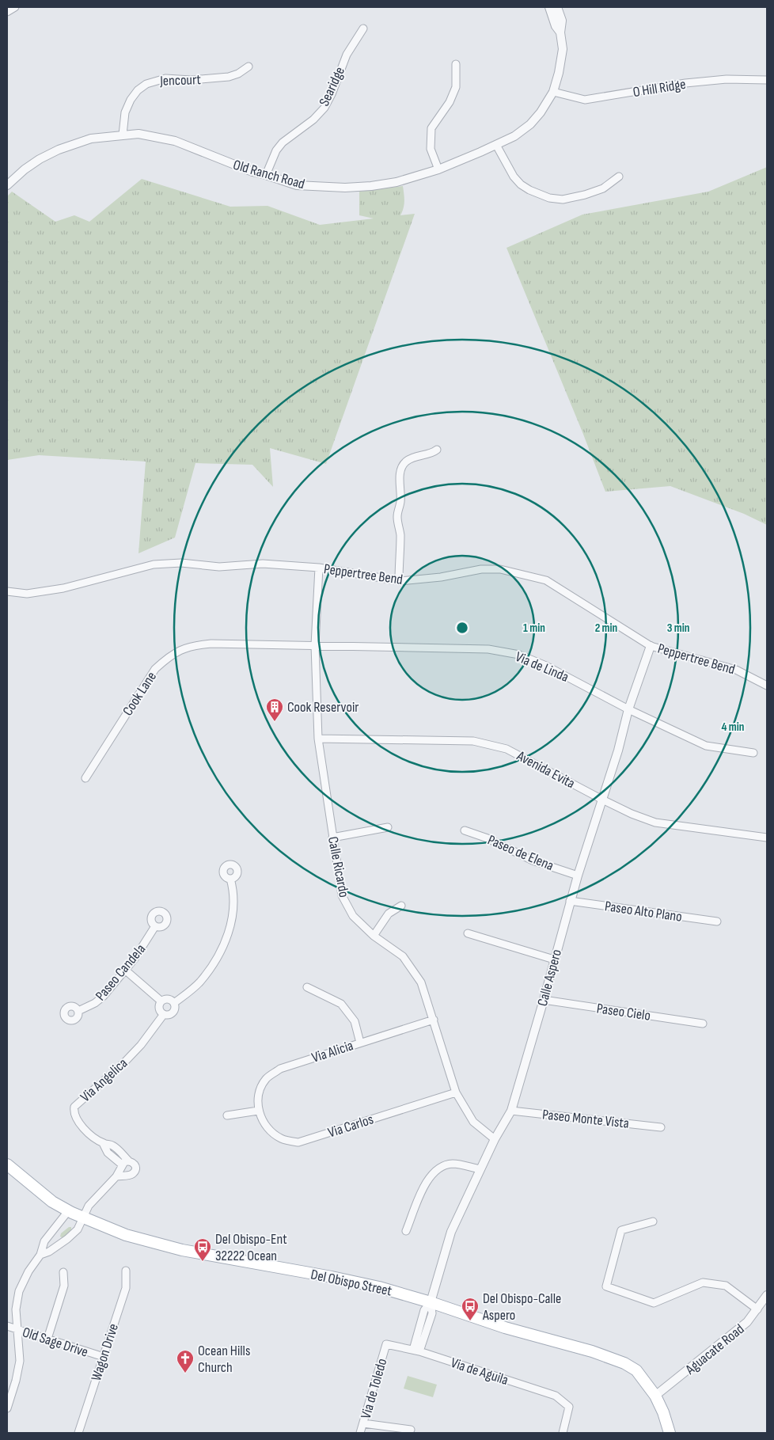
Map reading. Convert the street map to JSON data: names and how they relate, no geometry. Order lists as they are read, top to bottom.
{
  "streets": {
    "main road": ["Del Obispo Street"],
    "street": [
      "Jencourt",
      "Searidge",
      "O Hill Ridge",
      "Old Ranch Road",
      "Peppertree Bend",
      "Via de Linda",
      "Cook Lane",
      "Avenida Evita",
      "Paseo de Elena",
      "Calle Ricardo",
      "Paseo Alto Plano",
      "Paseo Candela",
      "Calle Aspero",
      "Paseo Cielo",
      "Via Alicia",
      "Via Angelica",
      "Paseo Monte Vista",
      "Via Carlos",
      "Old Sage Drive",
      "Aguacate Road",
      "Wagon Drive",
      "Via de Aguila",
      "Via de Toledo"
    ]
  },
  "crossings": [
    ["Jencourt", "Old Ranch Road"],
    ["Searidge", "Old Ranch Road"],
    ["O Hill Ridge", "Old Ranch Road"],
    ["Peppertree Bend", "Calle Ricardo"],
    ["Peppertree Bend", "Calle Aspero"],
    ["Via de Linda", "Cook Lane"],
    ["Via de Linda", "Calle Ricardo"],
    ["Via de Linda", "Calle Aspero"],
    ["Cook Lane", "Calle Ricardo"],
    ["Avenida Evita", "Calle Ricardo"],
    ["Avenida Evita", "Calle Aspero"],
    ["Paseo de Elena", "Calle Aspero"],
    ["Calle Ricardo", "Calle Aspero"],
    ["Calle Ricardo", "Via Alicia"],
    ["Calle Ricardo", "Via Carlos"],
    ["Paseo Alto Plano", "Calle Aspero"],
    ["Calle Aspero", "Paseo Cielo"],
    ["Calle Aspero", "Paseo Monte Vista"],
    ["Calle Aspero", "Del Obispo Street"],
    ["Calle Aspero", "Via de Aguila"],
    ["Via Alicia", "Via Carlos"],
    ["Del Obispo Street", "Aguacate Road"],
    ["Old Sage Drive", "Wagon Drive"],
    ["Via de Aguila", "Via de Toledo"]
  ],
  "places": {
    "building": ["Cook Reservoir"],
    "bus stop": ["Del Obispo-Ent 32222 Ocean", "Del Obispo-Calle Aspero"],
    "church": ["Ocean Hills Church"]
  },
  "rings": [
    "1 min",
    "2 min",
    "3 min",
    "4 min"
  ]
}
